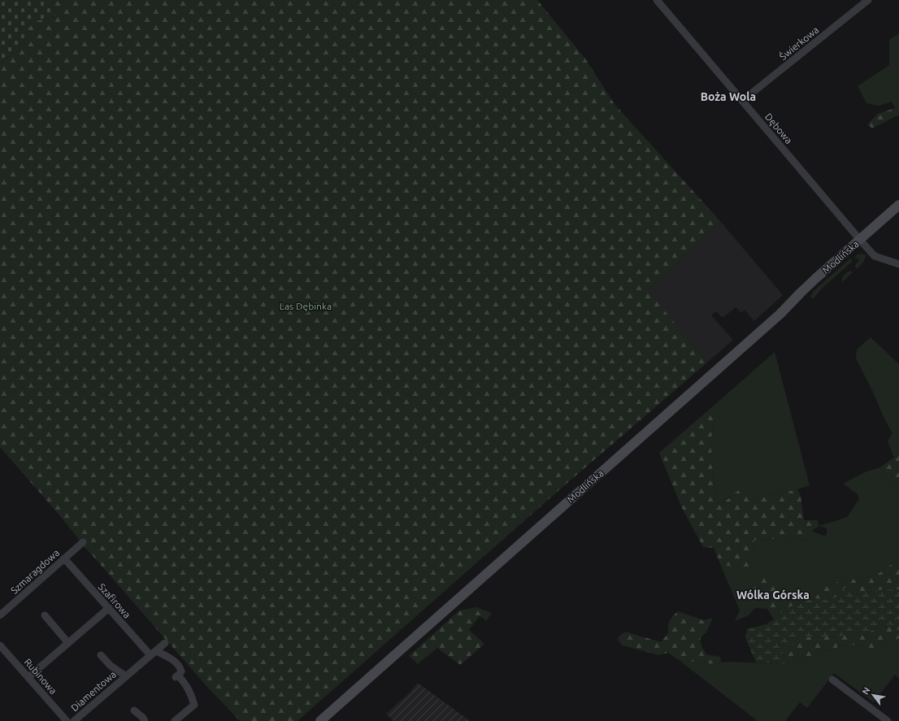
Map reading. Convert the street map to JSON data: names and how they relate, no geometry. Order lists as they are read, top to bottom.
{
  "streets": {
    "main road": ["Modlińska"],
    "street": [
      "Świerkowa",
      "Dębowa",
      "Szmaragdowa",
      "Szafirowa",
      "Rubinowa",
      "Diamentowa"
    ]
  },
  "crossings": [
    ["Świerkowa", "Dębowa"],
    ["Dębowa", "Modlińska"],
    ["Szmaragdowa", "Szafirowa"],
    ["Szafirowa", "Diamentowa"]
  ],
  "districts": ["Boża Wola", "Wólka Górska"],
  "parks": ["Las Dębinka"],
  "north": "top left"
}
